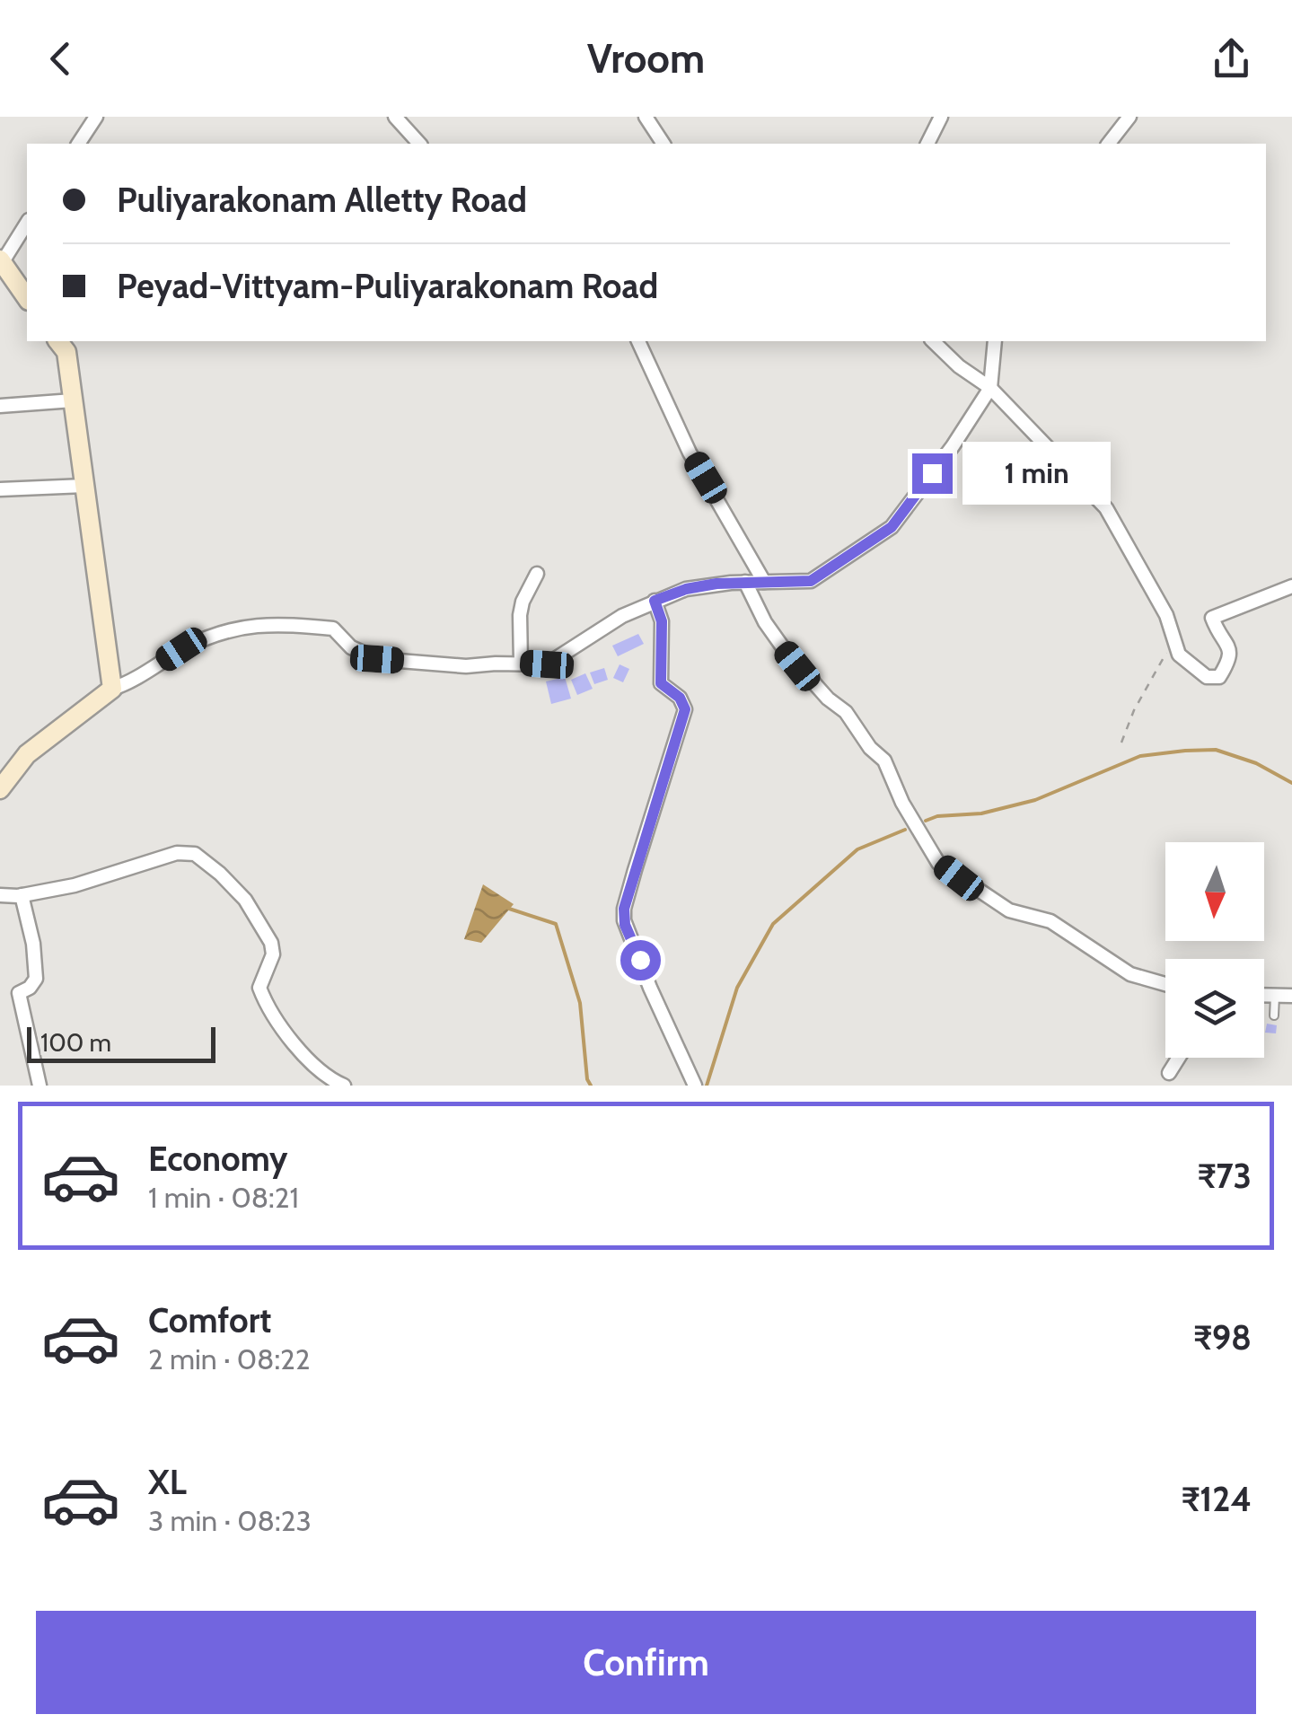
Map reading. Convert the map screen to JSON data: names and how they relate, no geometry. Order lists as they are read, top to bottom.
{
  "scale_bar": "100 m",
  "north": "bottom",
  "page": {
    "header": "Vroom",
    "banner": ["Puliyarakonam Alletty Road", "Peyad-Vittyam-Puliyarakonam Road"],
    "bubble": "1 min",
    "scale": "100 m",
    "list": [
      {
        "name": "Economy",
        "note": "1 min · 08:21",
        "value": "₹73"
      },
      {
        "name": "Comfort",
        "note": "2 min · 08:22",
        "value": "₹98"
      },
      {
        "name": "XL",
        "note": "3 min · 08:23",
        "value": "₹124"
      }
    ],
    "buttons": "Confirm"
  }
}
